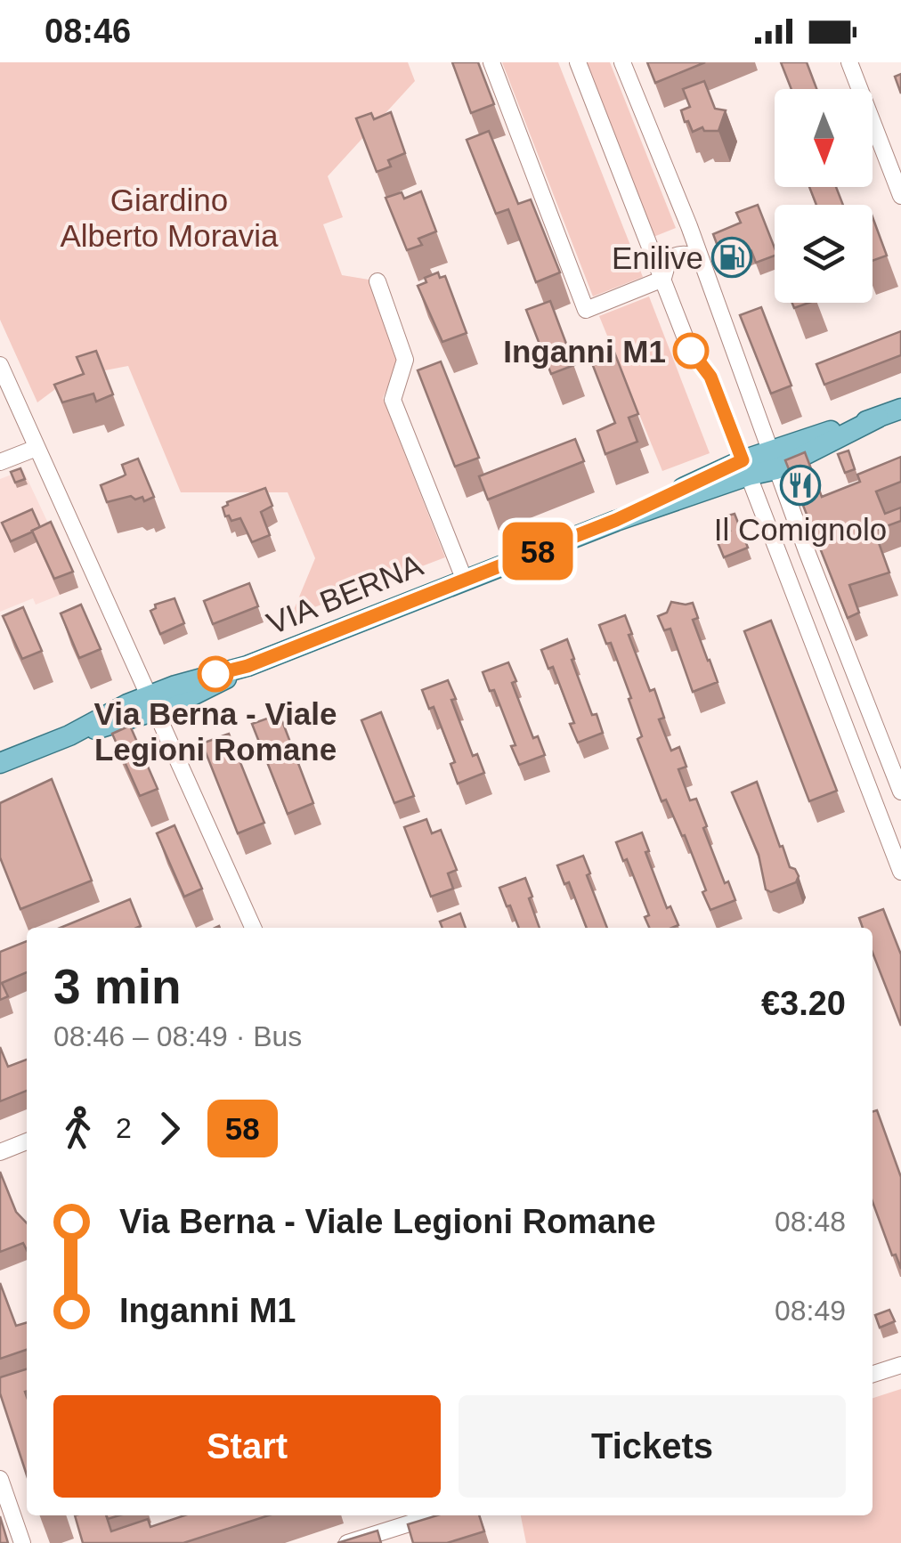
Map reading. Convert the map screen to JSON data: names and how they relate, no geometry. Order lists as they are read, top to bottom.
{
  "streets": {
    "main road": ["VIA BERNA"]
  },
  "parks": ["Giardino Alberto Moravia"],
  "places": {
    "fuel station": ["Enilive"],
    "other": ["Inganni M1", "Via Berna - Viale Legioni Romane"],
    "restaurant": ["Il Comignolo"]
  },
  "lines": ["bus line 58"],
  "north": "bottom",
  "page": {
    "status": "08:46",
    "on_map": "58",
    "heading": ["3 min", "08:46 – 08:49 · Bus", "€3.20"],
    "legs": ["2", "58"],
    "list": [
      {
        "name": "Via Berna - Viale Legioni Romane",
        "value": "08:48"
      },
      {
        "name": "Inganni M1",
        "value": "08:49"
      }
    ],
    "buttons": ["Start", "Tickets"]
  }
}
